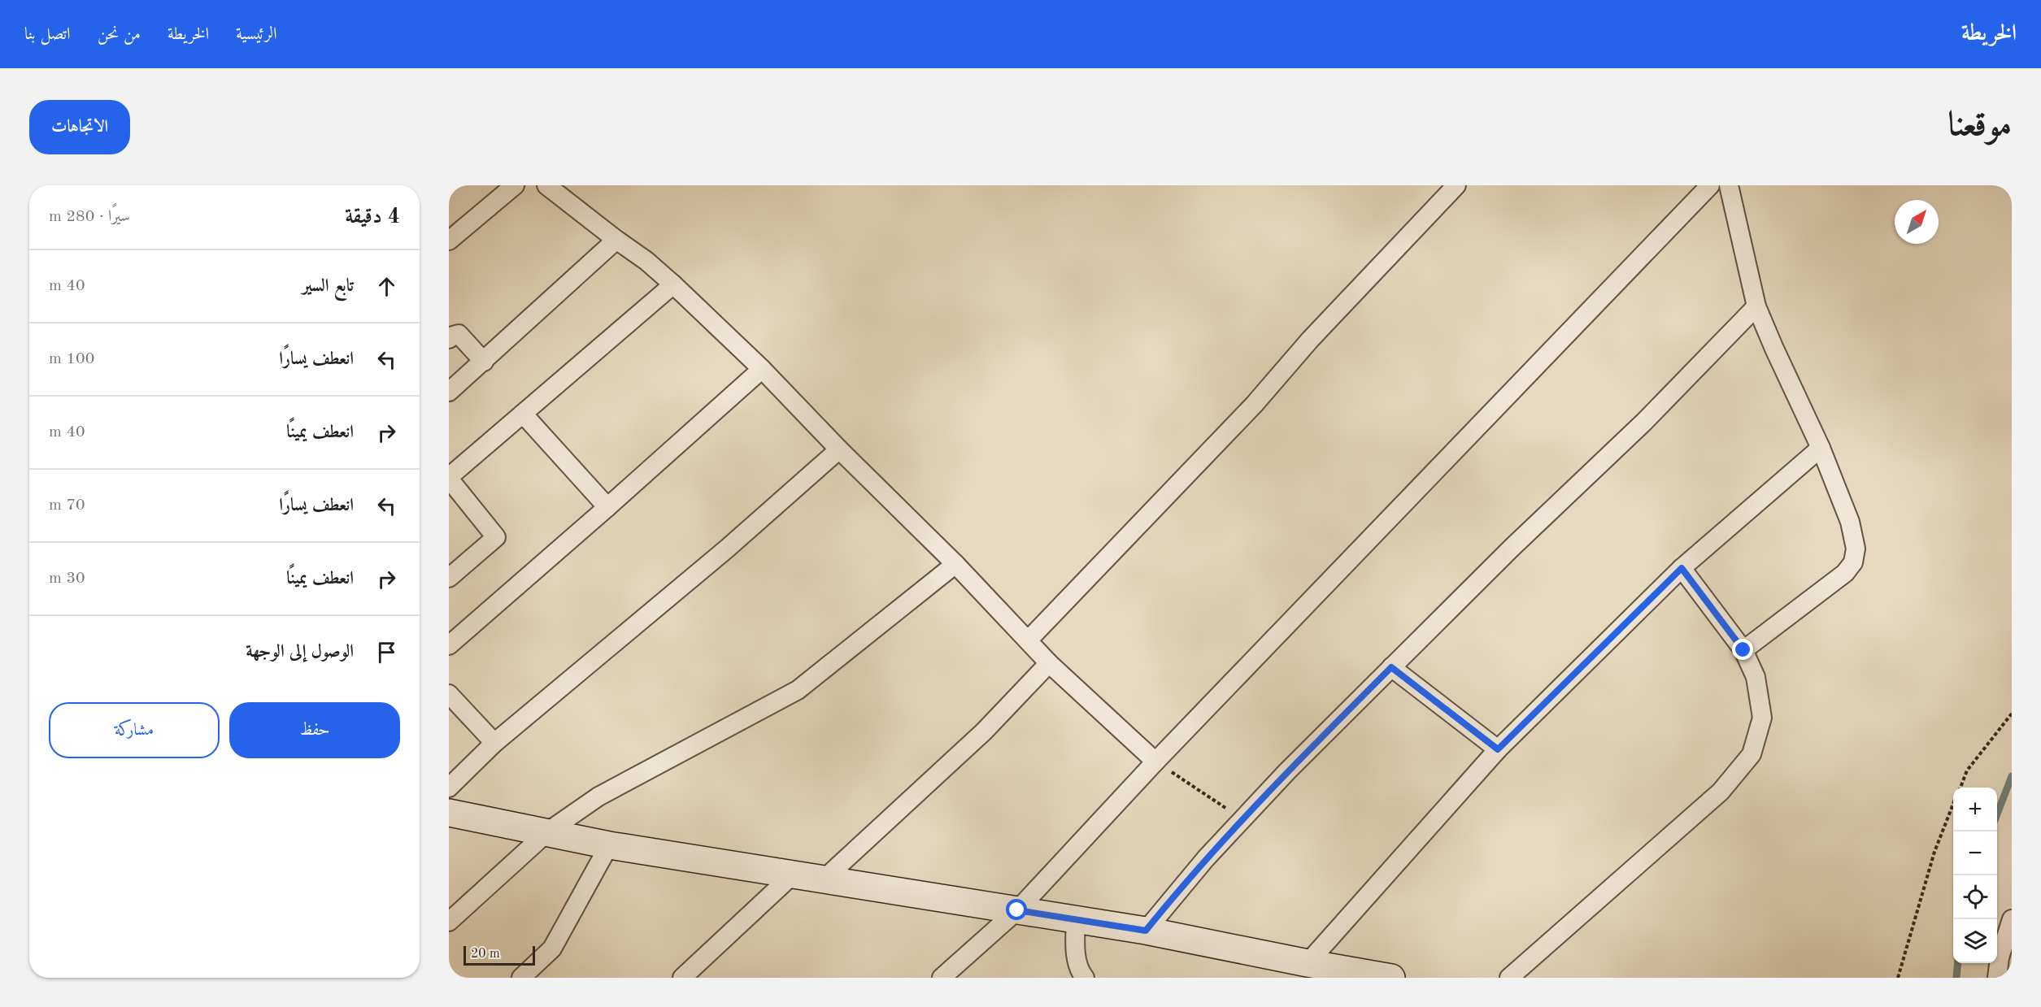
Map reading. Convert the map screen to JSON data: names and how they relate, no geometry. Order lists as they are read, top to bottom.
{
  "scale_bar": "20 m",
  "north": "top right",
  "page": {
    "header": "الخريطة",
    "nav": [
      "الرئيسية",
      "الخريطة",
      "من نحن",
      "اتصل بنا"
    ],
    "title": "موقعنا",
    "buttons": [
      "الاتجاهات",
      ["حفظ", "مشاركة"]
    ],
    "heading": ["4 دقيقة", "سيرًا · 280 m"],
    "list": [
      ["تابع السير", "40 m"],
      ["انعطف يسارًا", "100 m"],
      ["انعطف يمينًا", "40 m"],
      ["انعطف يسارًا", "70 m"],
      ["انعطف يمينًا", "30 m"],
      "الوصول إلى الوجهة"
    ],
    "map_buttons": ["+", "−"],
    "scale": "20 m"
  }
}
